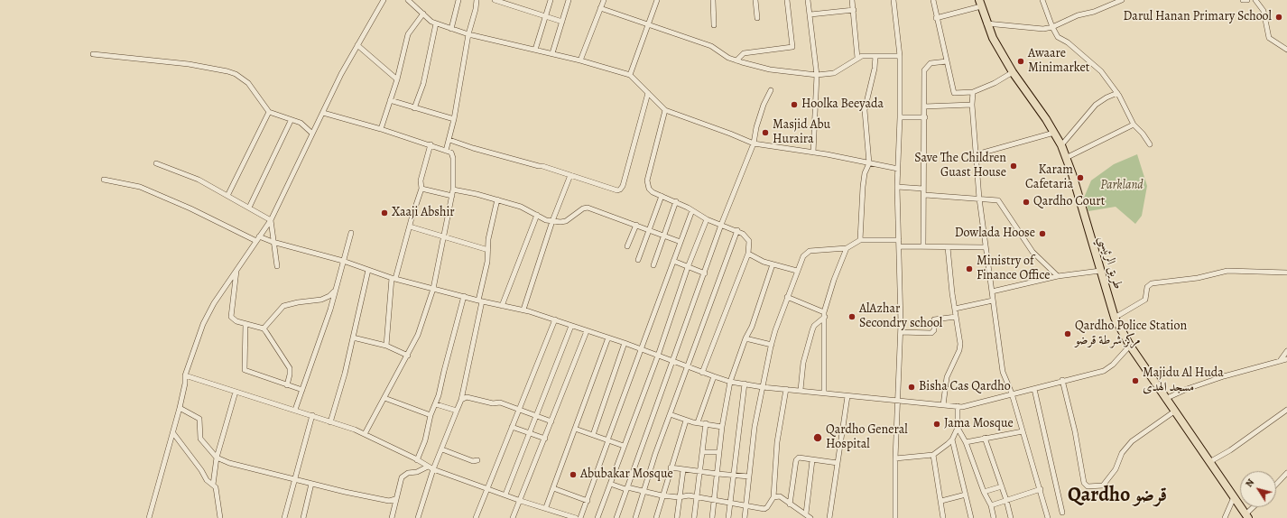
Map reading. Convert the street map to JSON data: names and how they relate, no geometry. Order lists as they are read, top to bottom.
{
  "streets": {
    "main road": ["طريق الرئيسي"]
  },
  "districts": ["Qardho قرضو"],
  "parks": ["Parkland"],
  "places": [
    "Darul Hanan Primary School",
    "Awaare Minimarket",
    "Hoolka Beeyada",
    "Masjid Abu Huraira",
    "Save The Children Guast House",
    "Karam Cafetaria",
    "Qardho Court",
    "Xaaji Abshir",
    "Dowlada Hoose",
    "Ministry of Finance Office",
    "AlAzhar Secondry school",
    "Qardho Police Station مركز شرطة قرضو",
    "Majidu Al Huda مسجد الهدى",
    "Bisha Cas Qardho",
    "Jama Mosque",
    "Qardho General Hospital",
    "Abubakar Mosque"
  ],
  "north": "top left"
}
